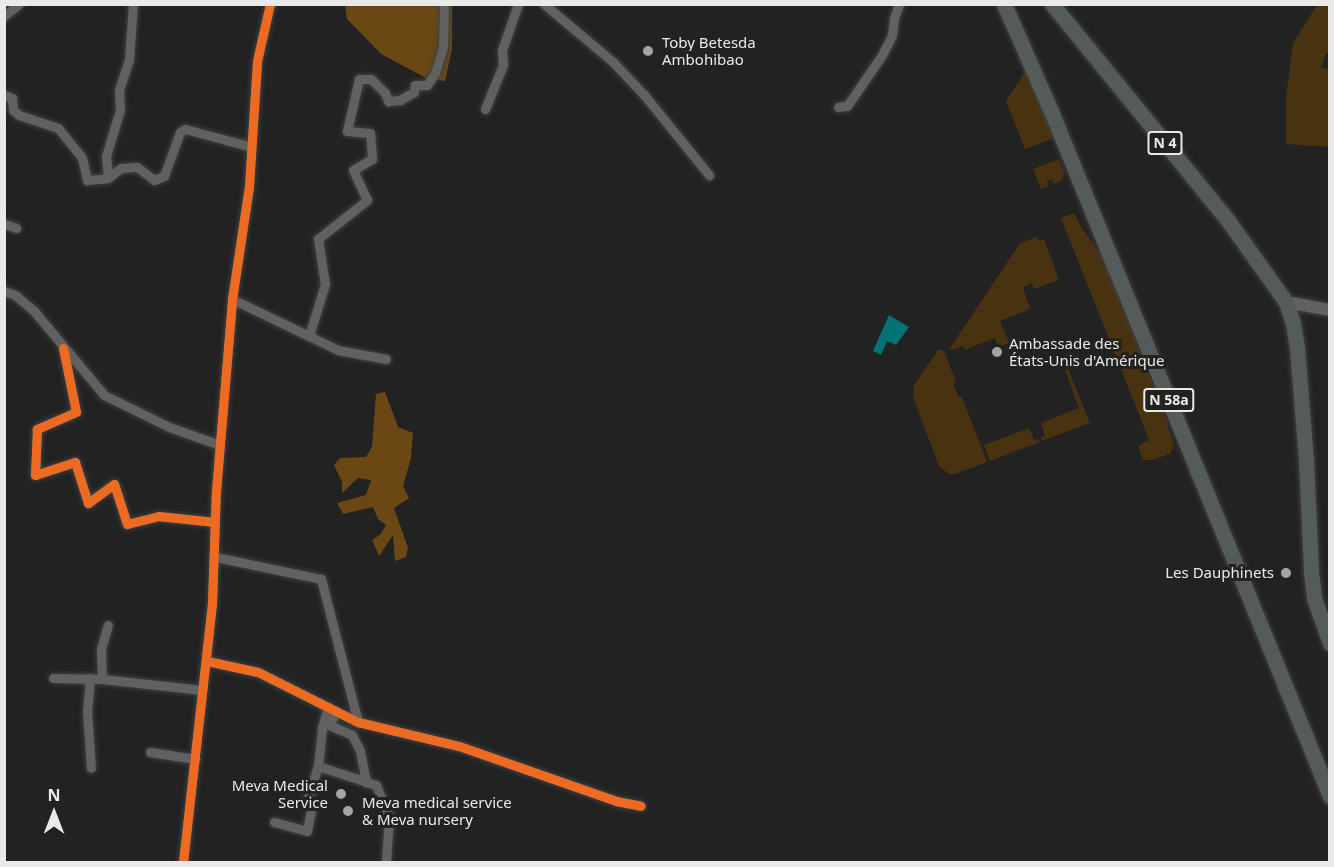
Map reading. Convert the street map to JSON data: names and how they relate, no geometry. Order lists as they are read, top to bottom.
{
  "streets": {
    "main road": ["N 4", "N 58a"]
  },
  "places": [
    "Toby Betesda Ambohibao",
    "Ambassade des États-Unis d'Amérique",
    "Les Dauphinets",
    "Meva Medical Service",
    "Meva medical service & Meva nursery"
  ],
  "north": "top"
}
